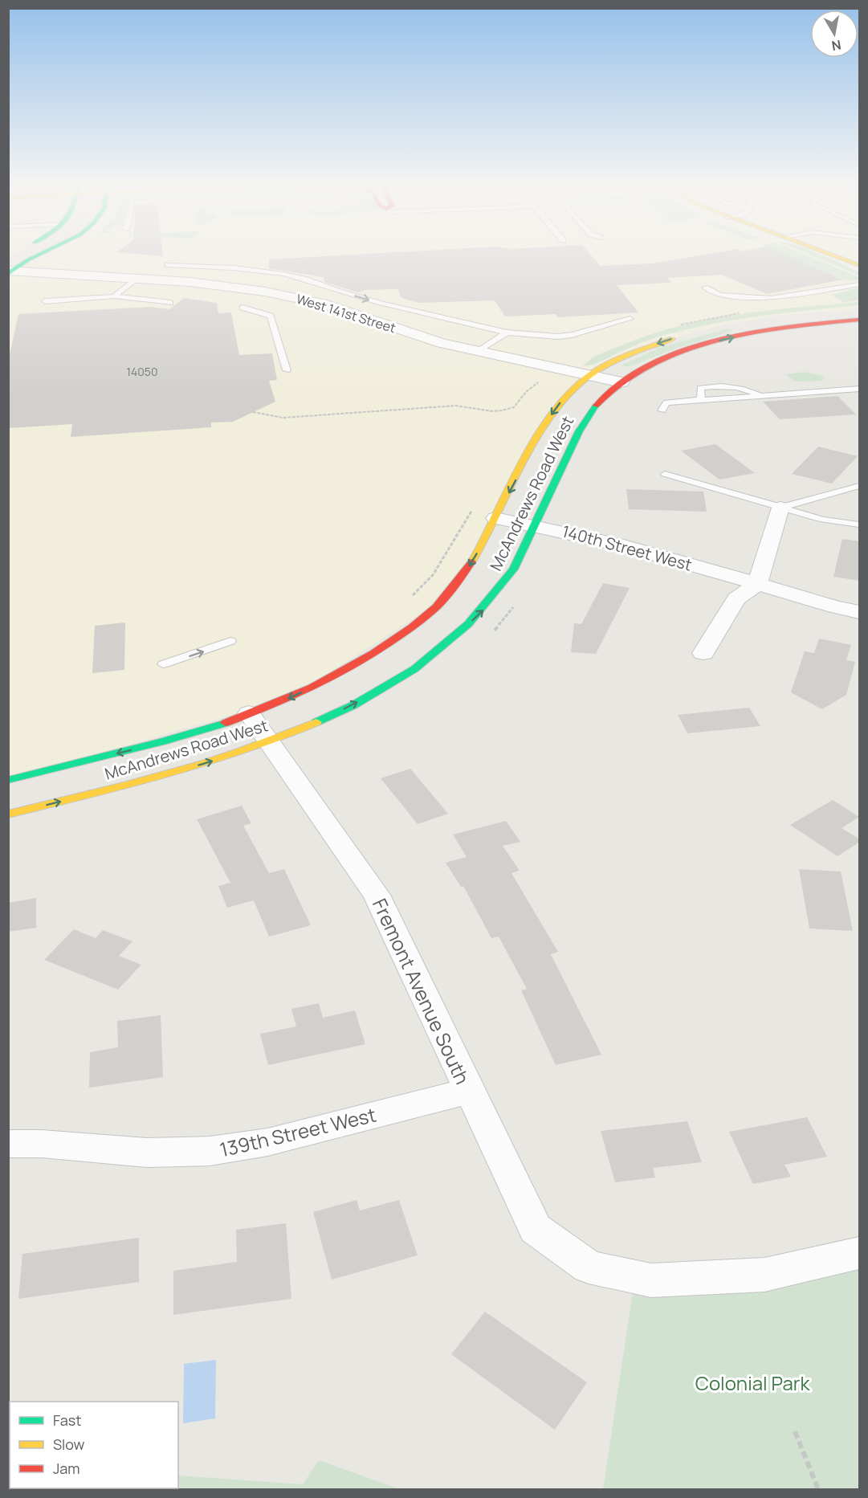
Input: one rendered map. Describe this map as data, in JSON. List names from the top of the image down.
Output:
{
  "streets": {
    "main road": ["McAndrews Road West"],
    "street": [
      "West 141st Street",
      "140th Street West",
      "Fremont Avenue South",
      "139th Street West"
    ]
  },
  "crossings": [
    ["West 141st Street", "McAndrews Road West"],
    ["McAndrews Road West", "140th Street West"],
    ["McAndrews Road West", "Fremont Avenue South"],
    ["Fremont Avenue South", "139th Street West"]
  ],
  "parks": ["Colonial Park"],
  "house_numbers": ["14050"],
  "legend": ["Fast", "Slow", "Jam"],
  "north": "bottom"
}
